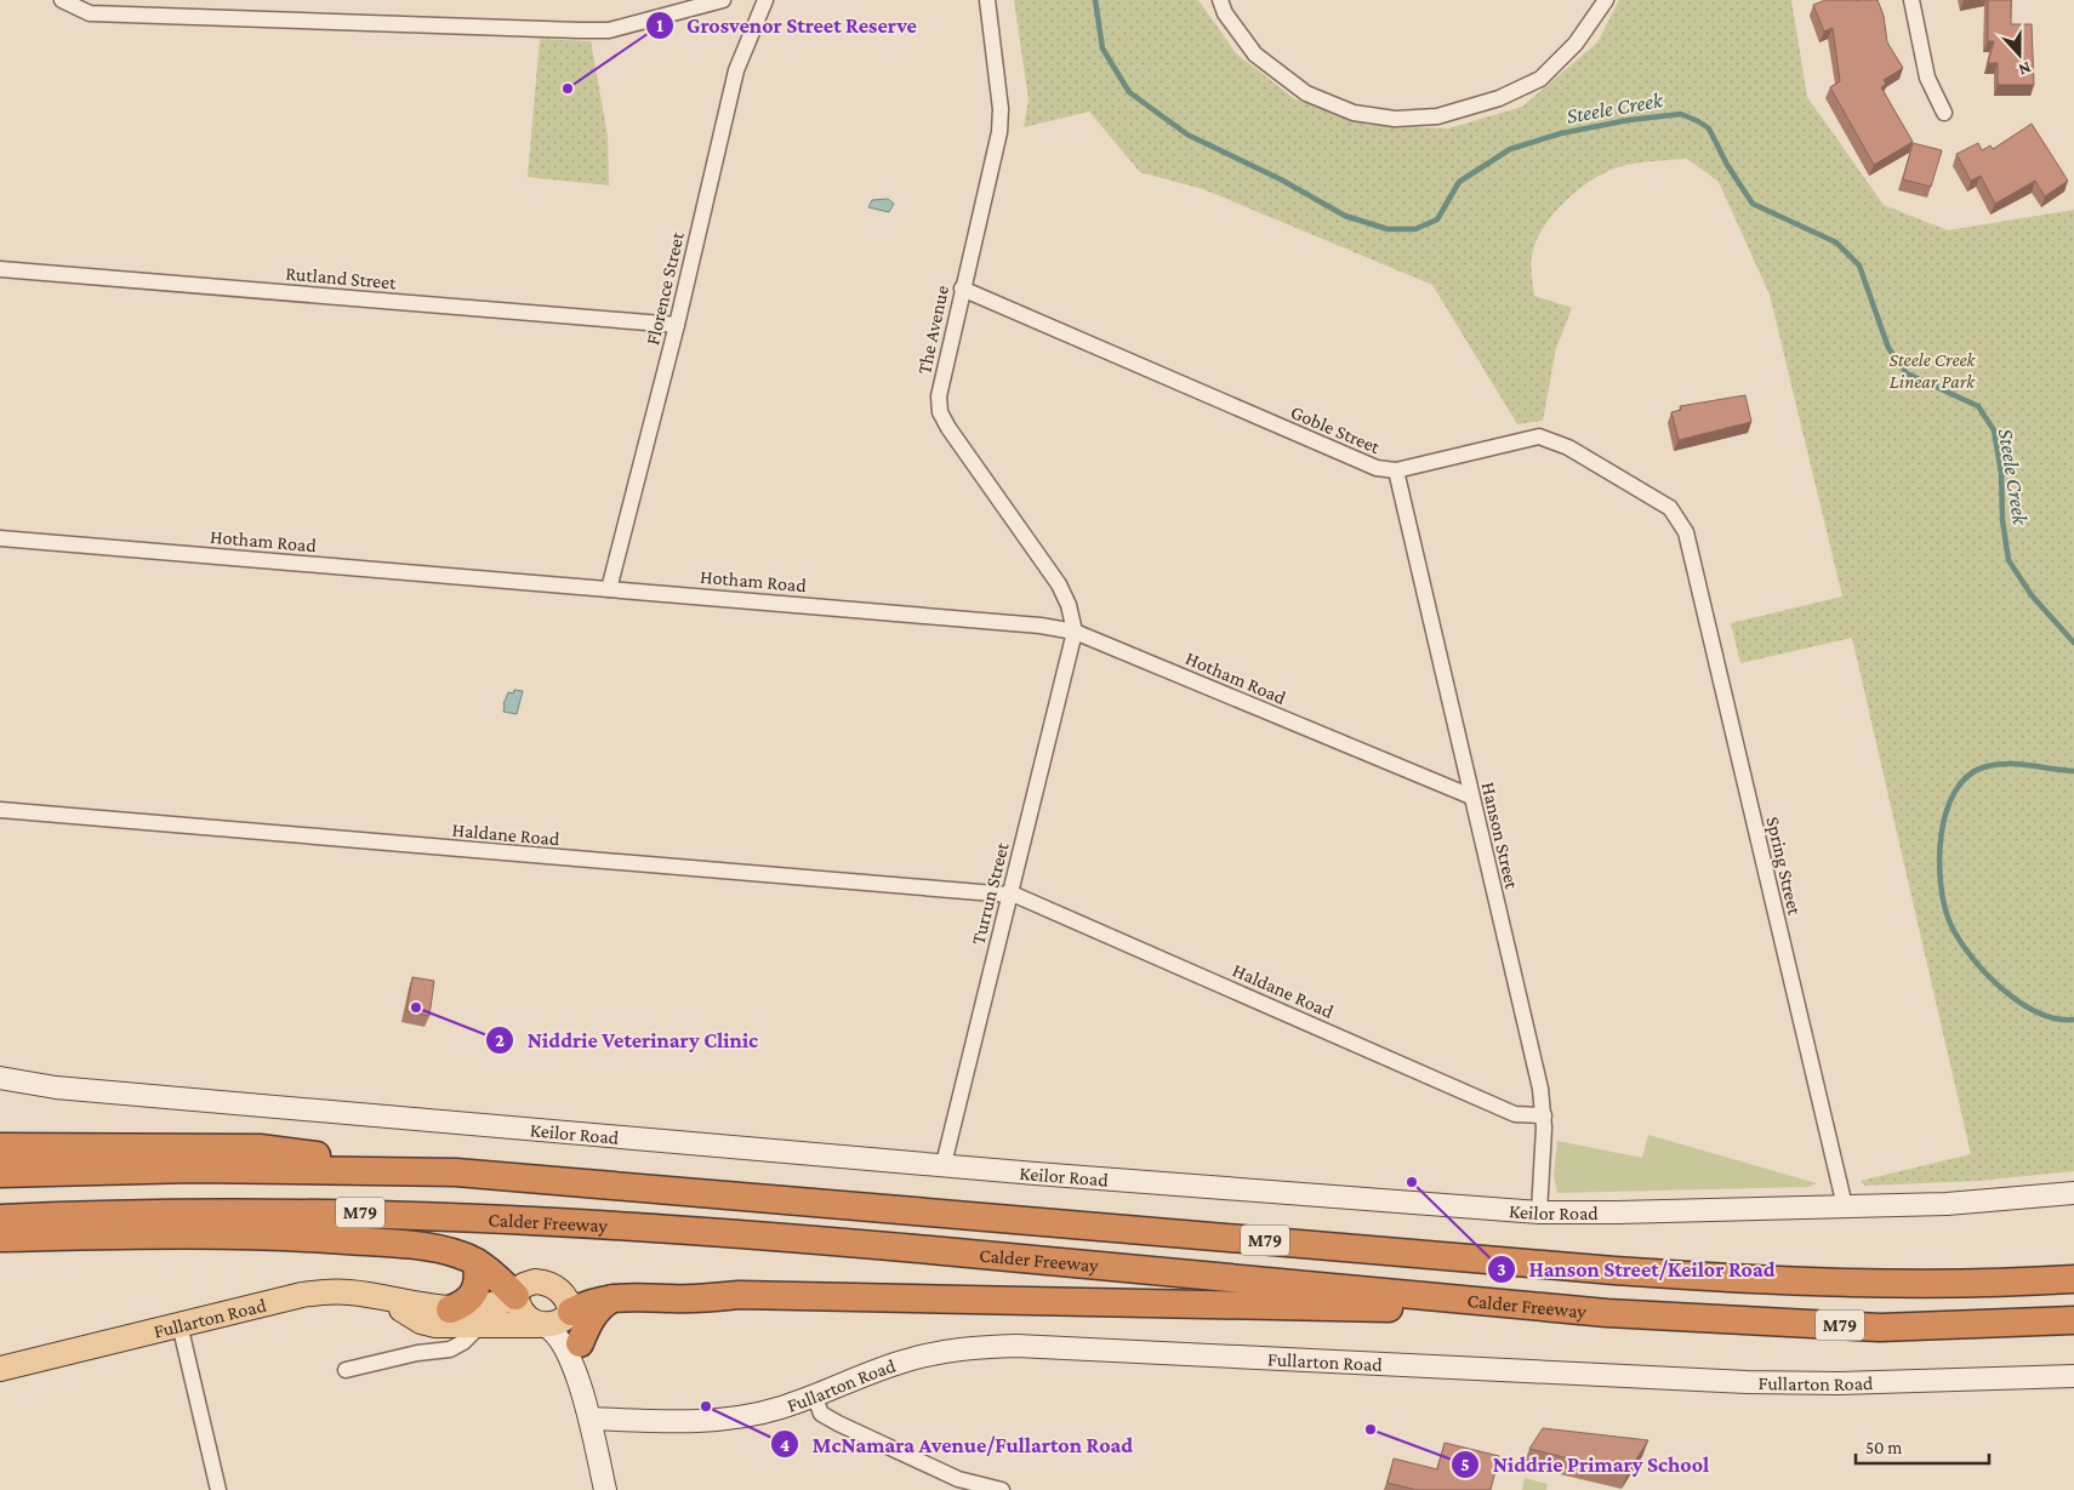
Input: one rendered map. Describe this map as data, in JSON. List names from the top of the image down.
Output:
{
  "streets": {
    "highway": ["M79", "Calder Freeway"],
    "main road": ["Keilor Road", "Fullarton Road"],
    "street": [
      "Rutland Street",
      "Florence Street",
      "The Avenue",
      "Goble Street",
      "Hotham Road",
      "Haldane Road",
      "Hanson Street",
      "Spring Street",
      "Turrun Street"
    ]
  },
  "crossings": [
    ["Rutland Street", "Florence Street"],
    ["Florence Street", "Hotham Road"],
    ["The Avenue", "Goble Street"],
    ["The Avenue", "Hotham Road"],
    ["The Avenue", "Turrun Street"],
    ["Goble Street", "Hanson Street"],
    ["Goble Street", "Spring Street"],
    ["Hotham Road", "Hanson Street"],
    ["Hotham Road", "Turrun Street"],
    ["Haldane Road", "Hanson Street"],
    ["Haldane Road", "Turrun Street"],
    ["Hanson Street", "Keilor Road"],
    ["Spring Street", "Keilor Road"],
    ["Turrun Street", "Keilor Road"]
  ],
  "water": ["Steele Creek"],
  "parks": ["Steele Creek Linear Park"],
  "places": [
    "Grosvenor Street Reserve",
    "Niddrie Veterinary Clinic",
    "Hanson Street/Keilor Road",
    "McNamara Avenue/Fullarton Road",
    "Niddrie Primary School"
  ],
  "scale_bar": "50 m",
  "north": "bottom"
}
